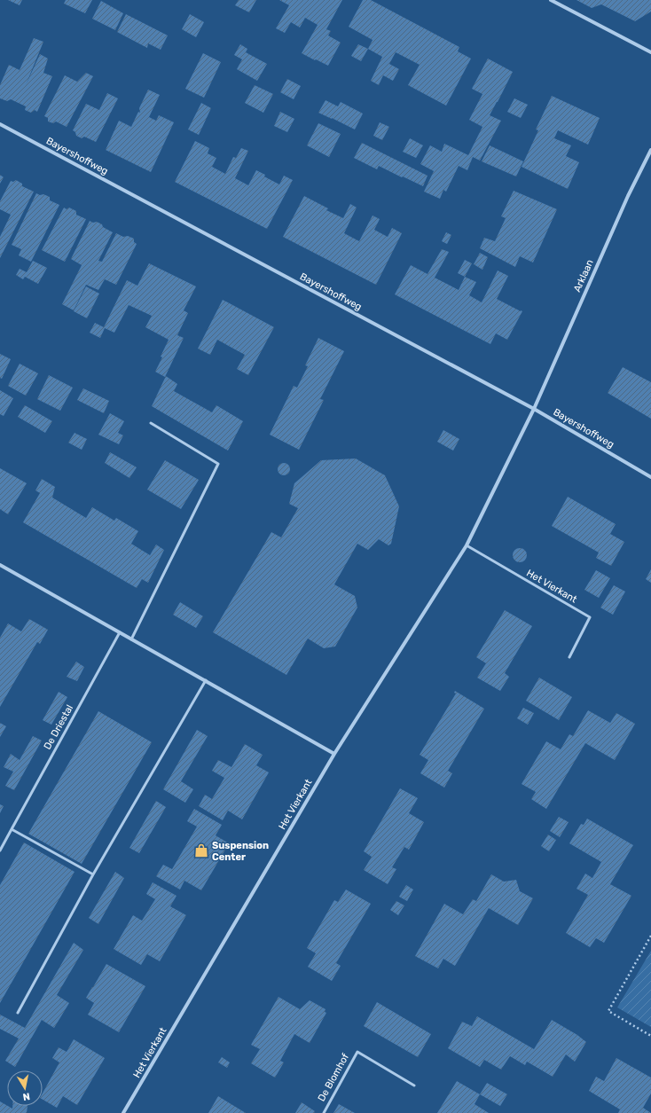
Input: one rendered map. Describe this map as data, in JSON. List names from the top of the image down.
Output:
{
  "streets": {
    "street": ["Bayershoffweg", "Arklaan", "Het Vierkant"],
    "lane": ["De Driestal", "De Blomhof"]
  },
  "crossings": [
    ["Bayershoffweg", "Arklaan"],
    ["Bayershoffweg", "Het Vierkant"],
    ["Arklaan", "Het Vierkant"]
  ],
  "places": {
    "shop": ["Suspension Center"]
  },
  "north": "bottom"
}
